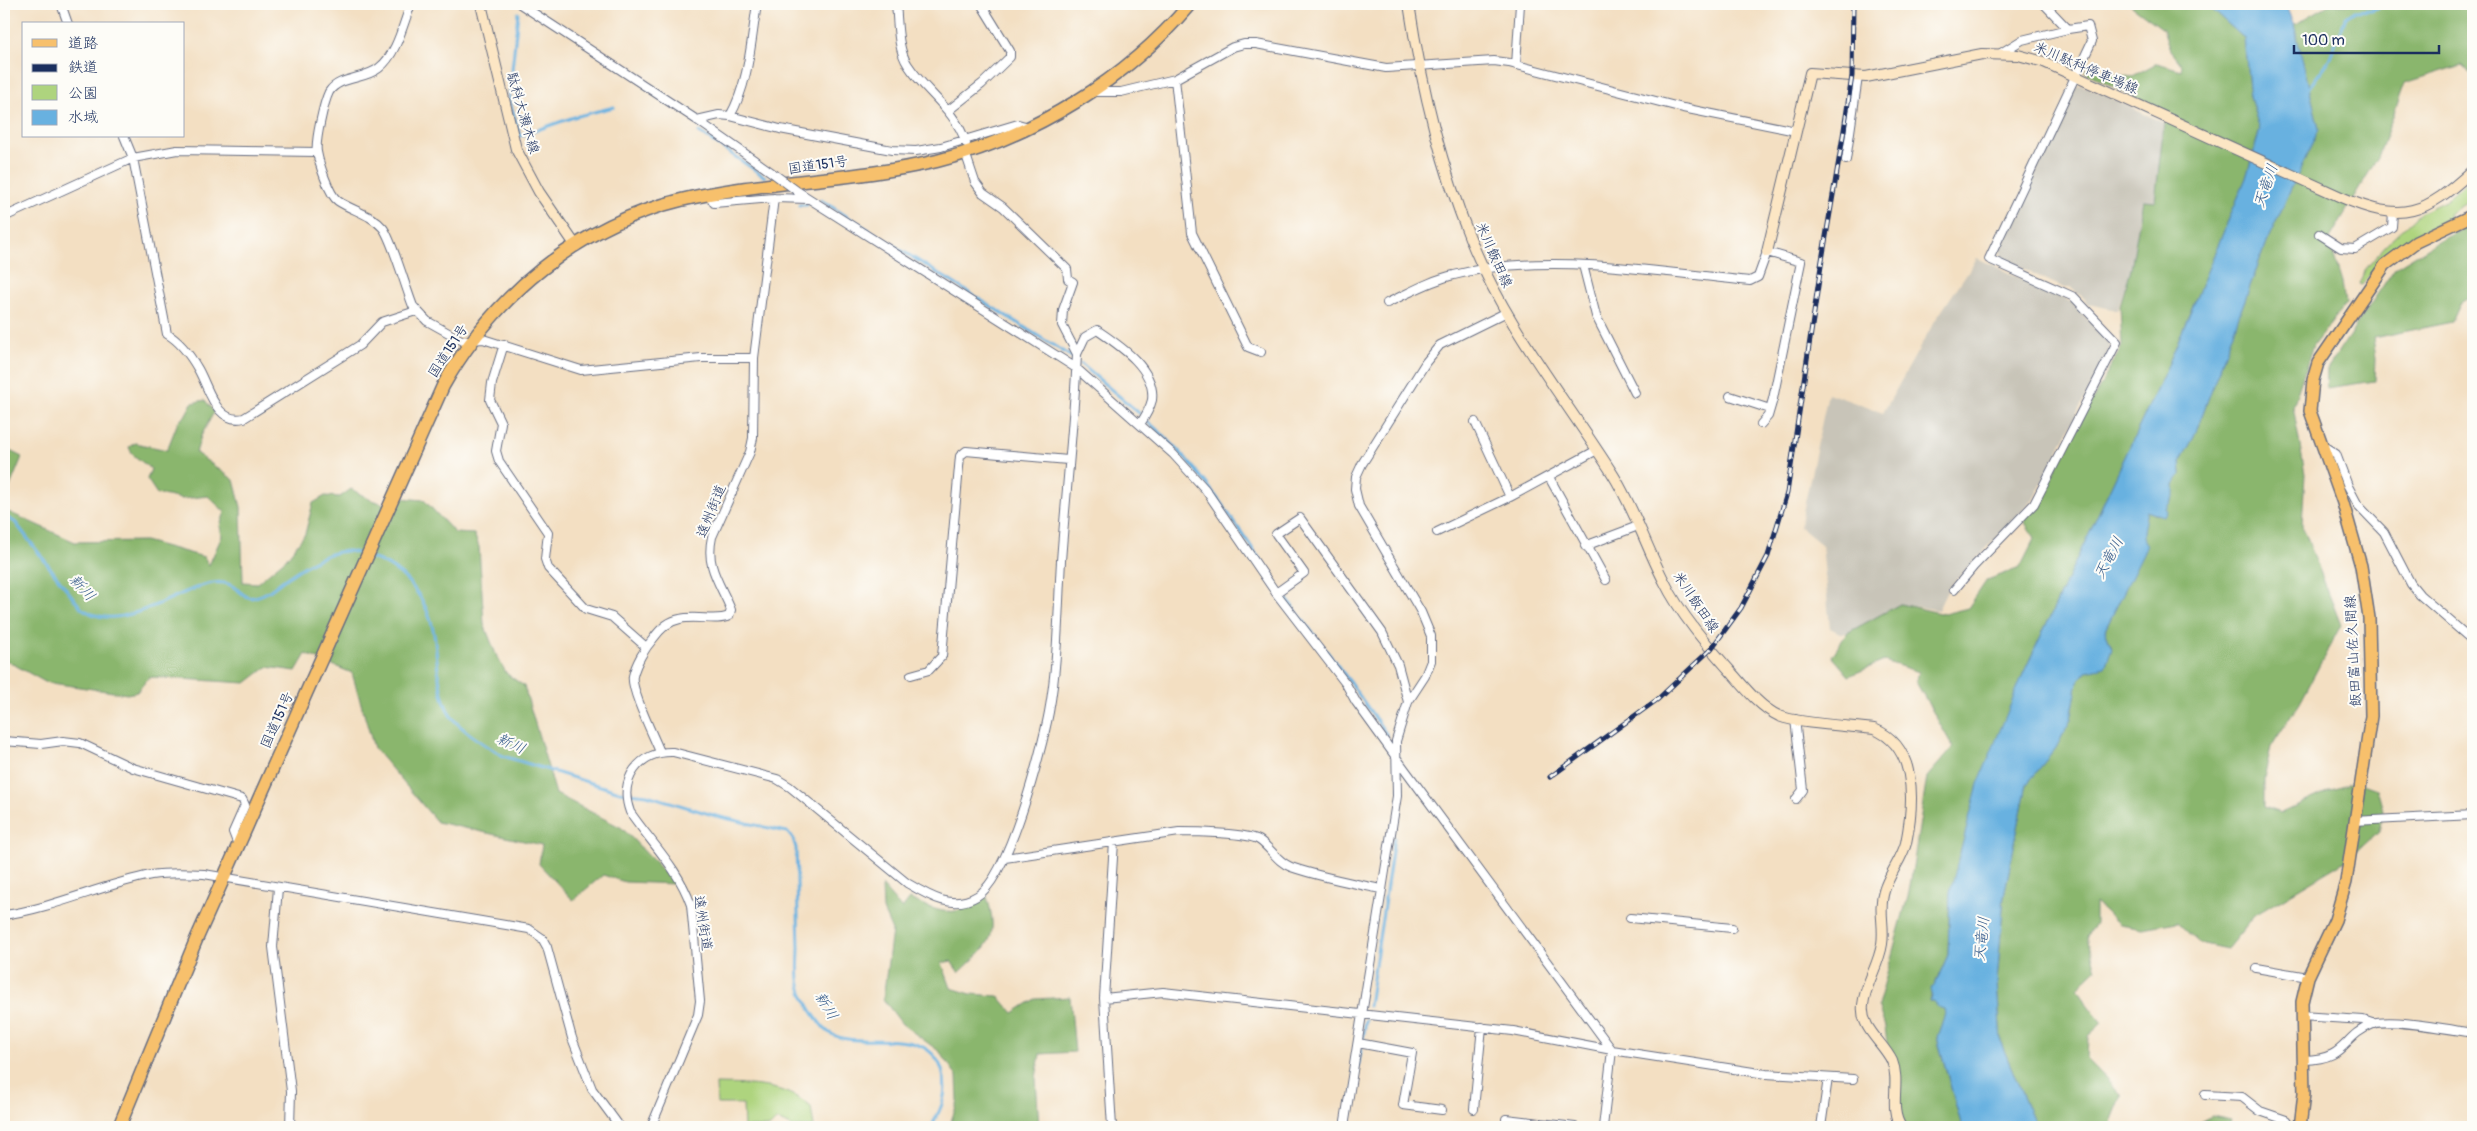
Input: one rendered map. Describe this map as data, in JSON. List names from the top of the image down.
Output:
{
  "streets": {
    "highway": ["国道151号"],
    "main road": [
      "米川駄科停車場線",
      "駄科大瀬木線",
      "米川飯田線",
      "飯田富山佐久間線"
    ],
    "street": ["遠州街道"]
  },
  "crossings": [
    ["駄科大瀬木線", "国道151号"]
  ],
  "water": ["天竜川", "新川"],
  "legend": [
    "道路",
    "鉄道",
    "公園",
    "水域"
  ],
  "scale_bar": "100 m"
}
